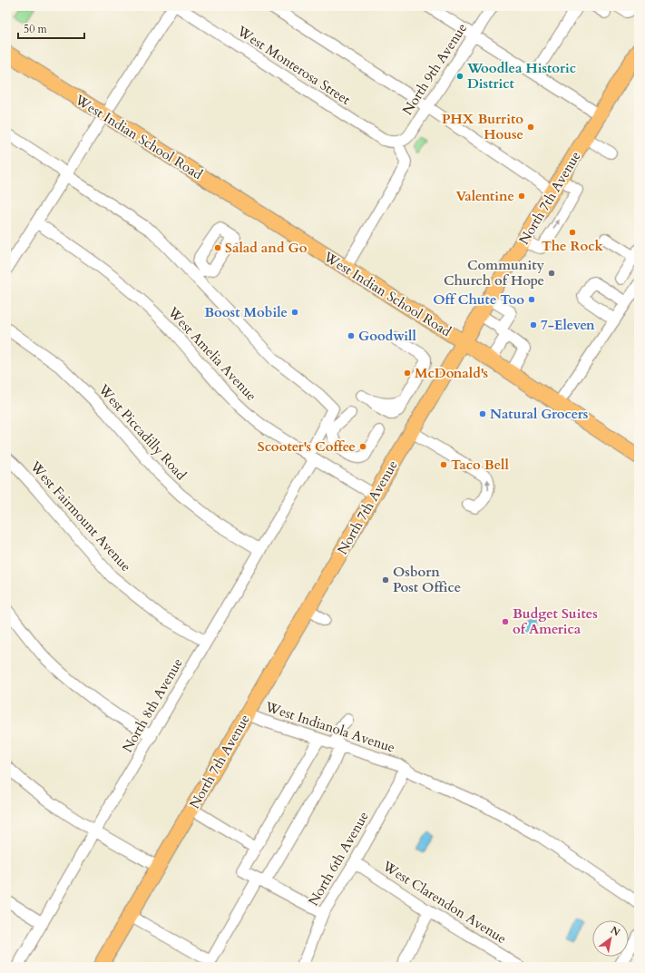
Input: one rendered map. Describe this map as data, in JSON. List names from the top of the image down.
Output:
{
  "streets": {
    "main road": ["West Indian School Road", "North 7th Avenue"],
    "street": [
      "West Monterosa Street",
      "North 9th Avenue",
      "West Amelia Avenue",
      "West Piccadilly Road",
      "West Fairmount Avenue",
      "North 8th Avenue",
      "West Indianola Avenue",
      "North 6th Avenue",
      "West Clarendon Avenue"
    ]
  },
  "crossings": [
    ["West Monterosa Street", "North 9th Avenue"],
    ["West Indian School Road", "North 7th Avenue"],
    ["North 7th Avenue", "West Amelia Avenue"],
    ["North 7th Avenue", "West Indianola Avenue"],
    ["West Amelia Avenue", "North 8th Avenue"],
    ["West Piccadilly Road", "North 8th Avenue"],
    ["West Fairmount Avenue", "North 8th Avenue"],
    ["West Indianola Avenue", "North 6th Avenue"],
    ["North 6th Avenue", "West Clarendon Avenue"]
  ],
  "places": [
    "Woodlea Historic District",
    "PHX Burrito House",
    "Valentine",
    "The Rock",
    "Salad and Go",
    "Community Church of Hope",
    "Off Chute Too",
    "Boost Mobile",
    "7-Eleven",
    "Goodwill",
    "McDonald's",
    "Natural Grocers",
    "Scooter's Coffee",
    "Taco Bell",
    "Osborn Post Office",
    "Budget Suites of America"
  ],
  "scale_bar": "50 m",
  "north": "top right"
}
